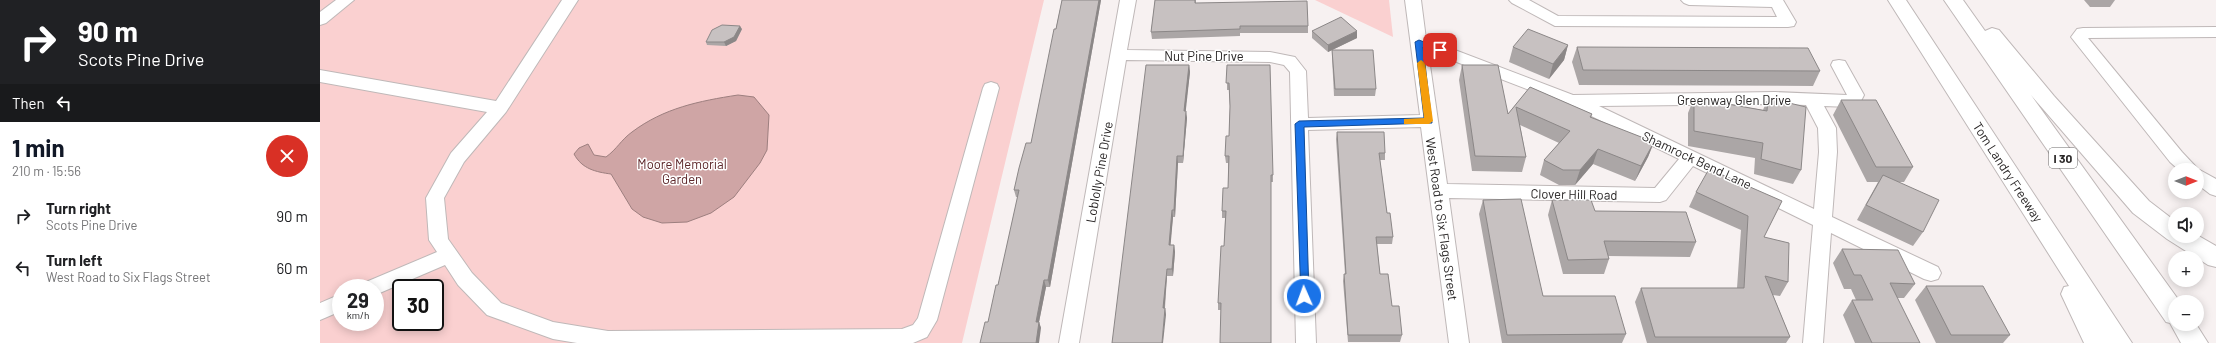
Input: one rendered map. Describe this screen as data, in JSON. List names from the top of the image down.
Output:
{
  "streets": {
    "highway": ["I 30", "Tom Landry Freeway"],
    "street": [
      "Nut Pine Drive",
      "Greenway Glen Drive",
      "Shamrock Bend Lane",
      "Loblolly Pine Drive",
      "Clover Hill Road",
      "West Road to Six Flags Street"
    ]
  },
  "crossings": [
    ["Nut Pine Drive", "Loblolly Pine Drive"],
    ["Greenway Glen Drive", "Shamrock Bend Lane"],
    ["Greenway Glen Drive", "West Road to Six Flags Street"],
    ["Shamrock Bend Lane", "Clover Hill Road"],
    ["Clover Hill Road", "West Road to Six Flags Street"]
  ],
  "parks": ["Moore Memorial Garden"],
  "north": "right",
  "page": {
    "turn": ["90 m", "Scots Pine Drive"],
    "then": "Then",
    "heading": ["1 min", "210 m · 15:56"],
    "map_buttons": ["+", "−"],
    "list": [
      {
        "name": "Turn right",
        "note": "Scots Pine Drive",
        "value": "90 m"
      },
      {
        "name": "Turn left",
        "note": "West Road to Six Flags Street",
        "value": "60 m"
      }
    ],
    "speed": "29 km/h",
    "limit": "30"
  }
}
